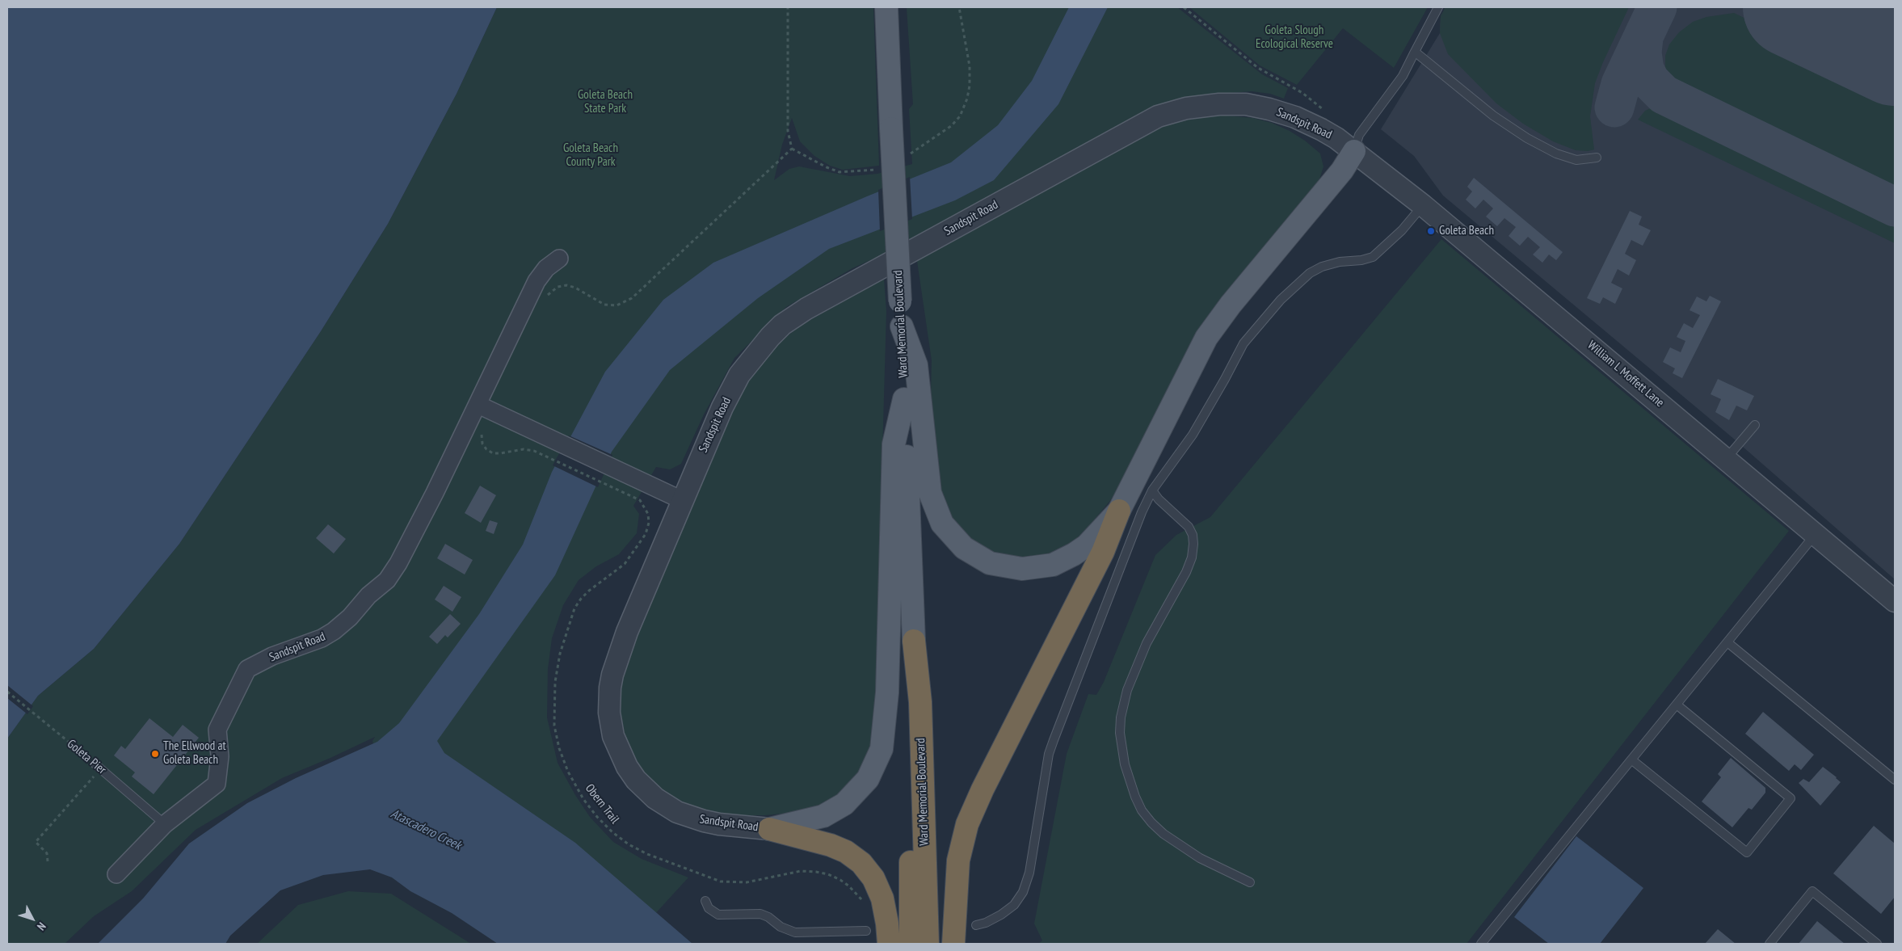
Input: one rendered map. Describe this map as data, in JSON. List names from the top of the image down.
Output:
{
  "streets": {
    "highway": ["Ward Memorial Boulevard"],
    "street": ["Sandspit Road", "William L Moffett Lane"],
    "lane": ["Goleta Pier"],
    "path": ["Obern Trail"]
  },
  "crossings": [
    ["Sandspit Road", "William L Moffett Lane"],
    ["Sandspit Road", "Goleta Pier"]
  ],
  "water": ["Atascadero Creek"],
  "parks": ["Goleta Slough Ecological Reserve", "Goleta Beach State Park", "Goleta Beach County Park"],
  "places": ["Goleta Beach", "The Ellwood at Goleta Beach"],
  "north": "bottom right"
}
